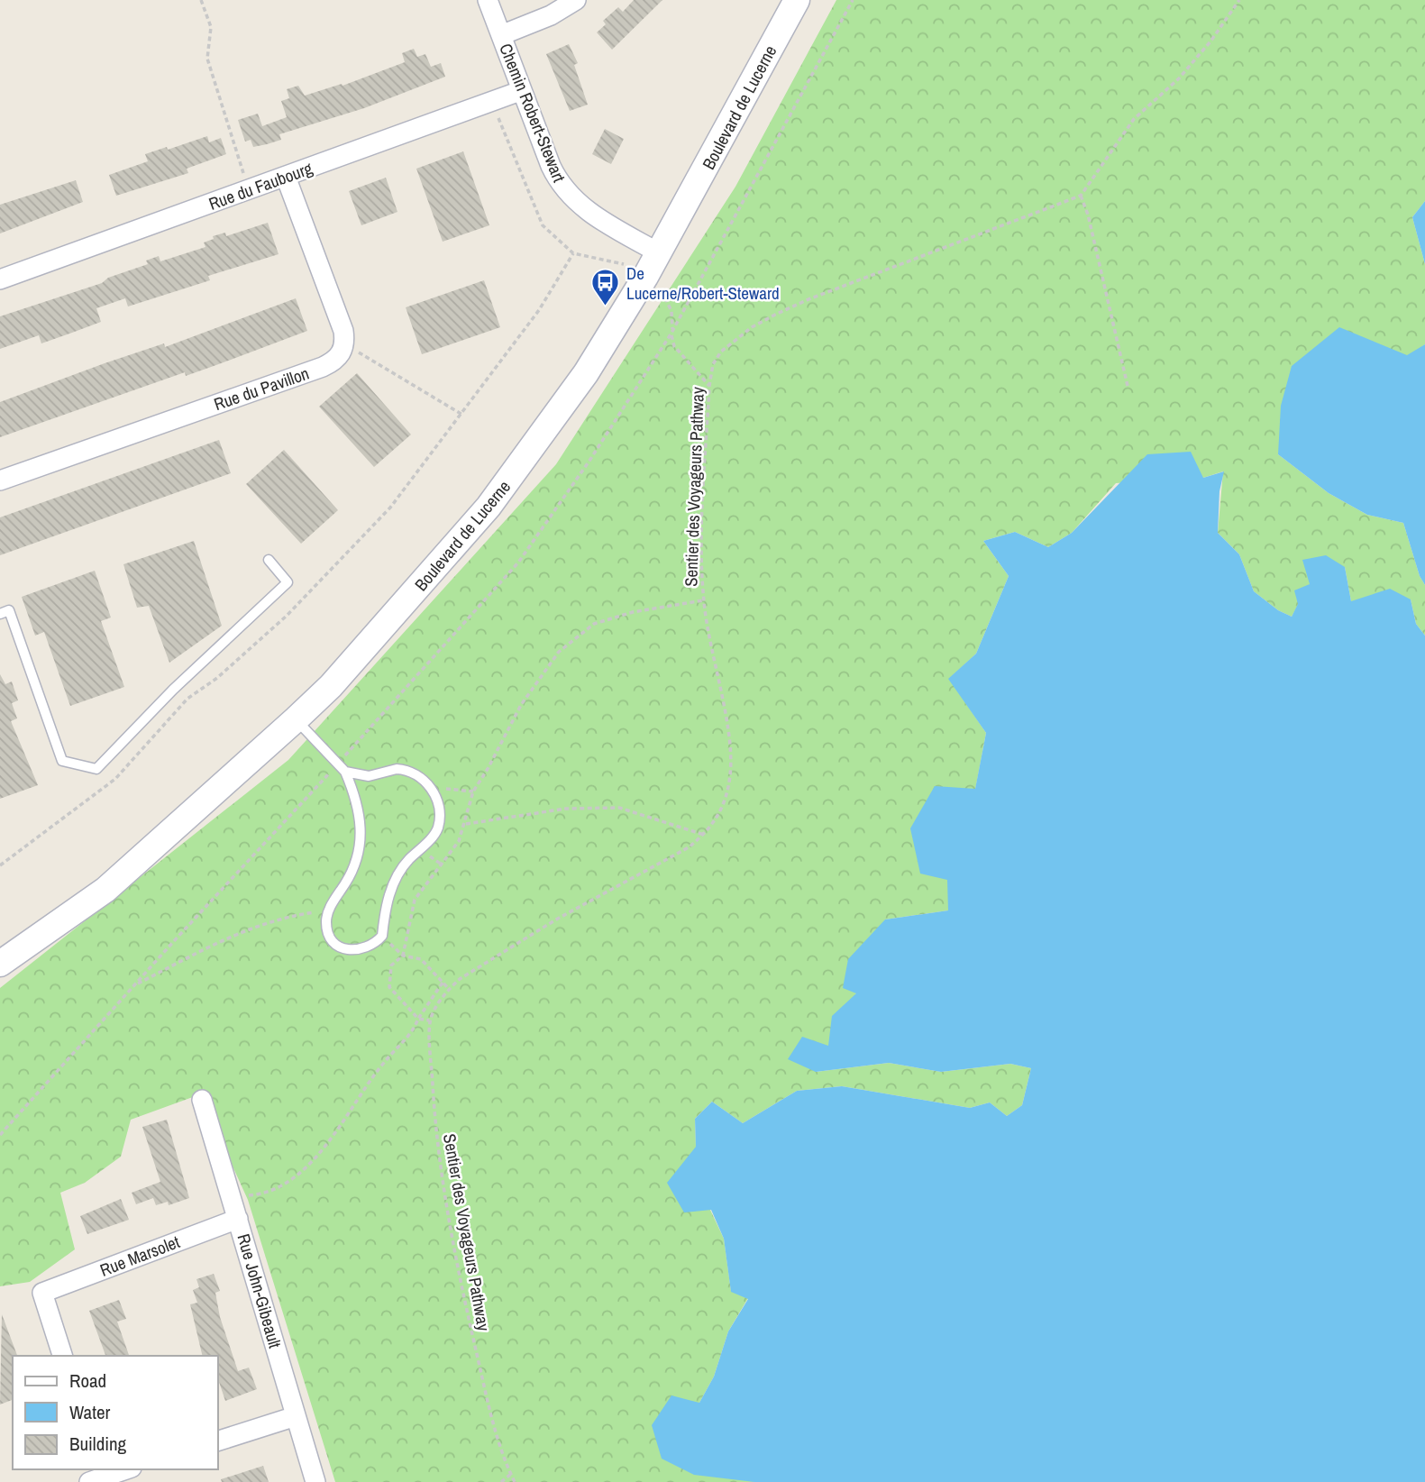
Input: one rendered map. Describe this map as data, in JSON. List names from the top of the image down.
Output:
{
  "streets": {
    "main road": ["Boulevard de Lucerne"],
    "street": [
      "Chemin Robert-Stewart",
      "Rue du Faubourg",
      "Rue du Pavillon",
      "Rue Marsolet",
      "Rue John-Gibeault"
    ],
    "path": ["Sentier des Voyageurs Pathway"]
  },
  "crossings": [
    ["Boulevard de Lucerne", "Chemin Robert-Stewart"],
    ["Chemin Robert-Stewart", "Rue du Faubourg"],
    ["Rue Marsolet", "Rue John-Gibeault"]
  ],
  "places": {
    "bus stop": ["De Lucerne/Robert-Steward"]
  },
  "legend": ["Road", "Water", "Building"]
}
